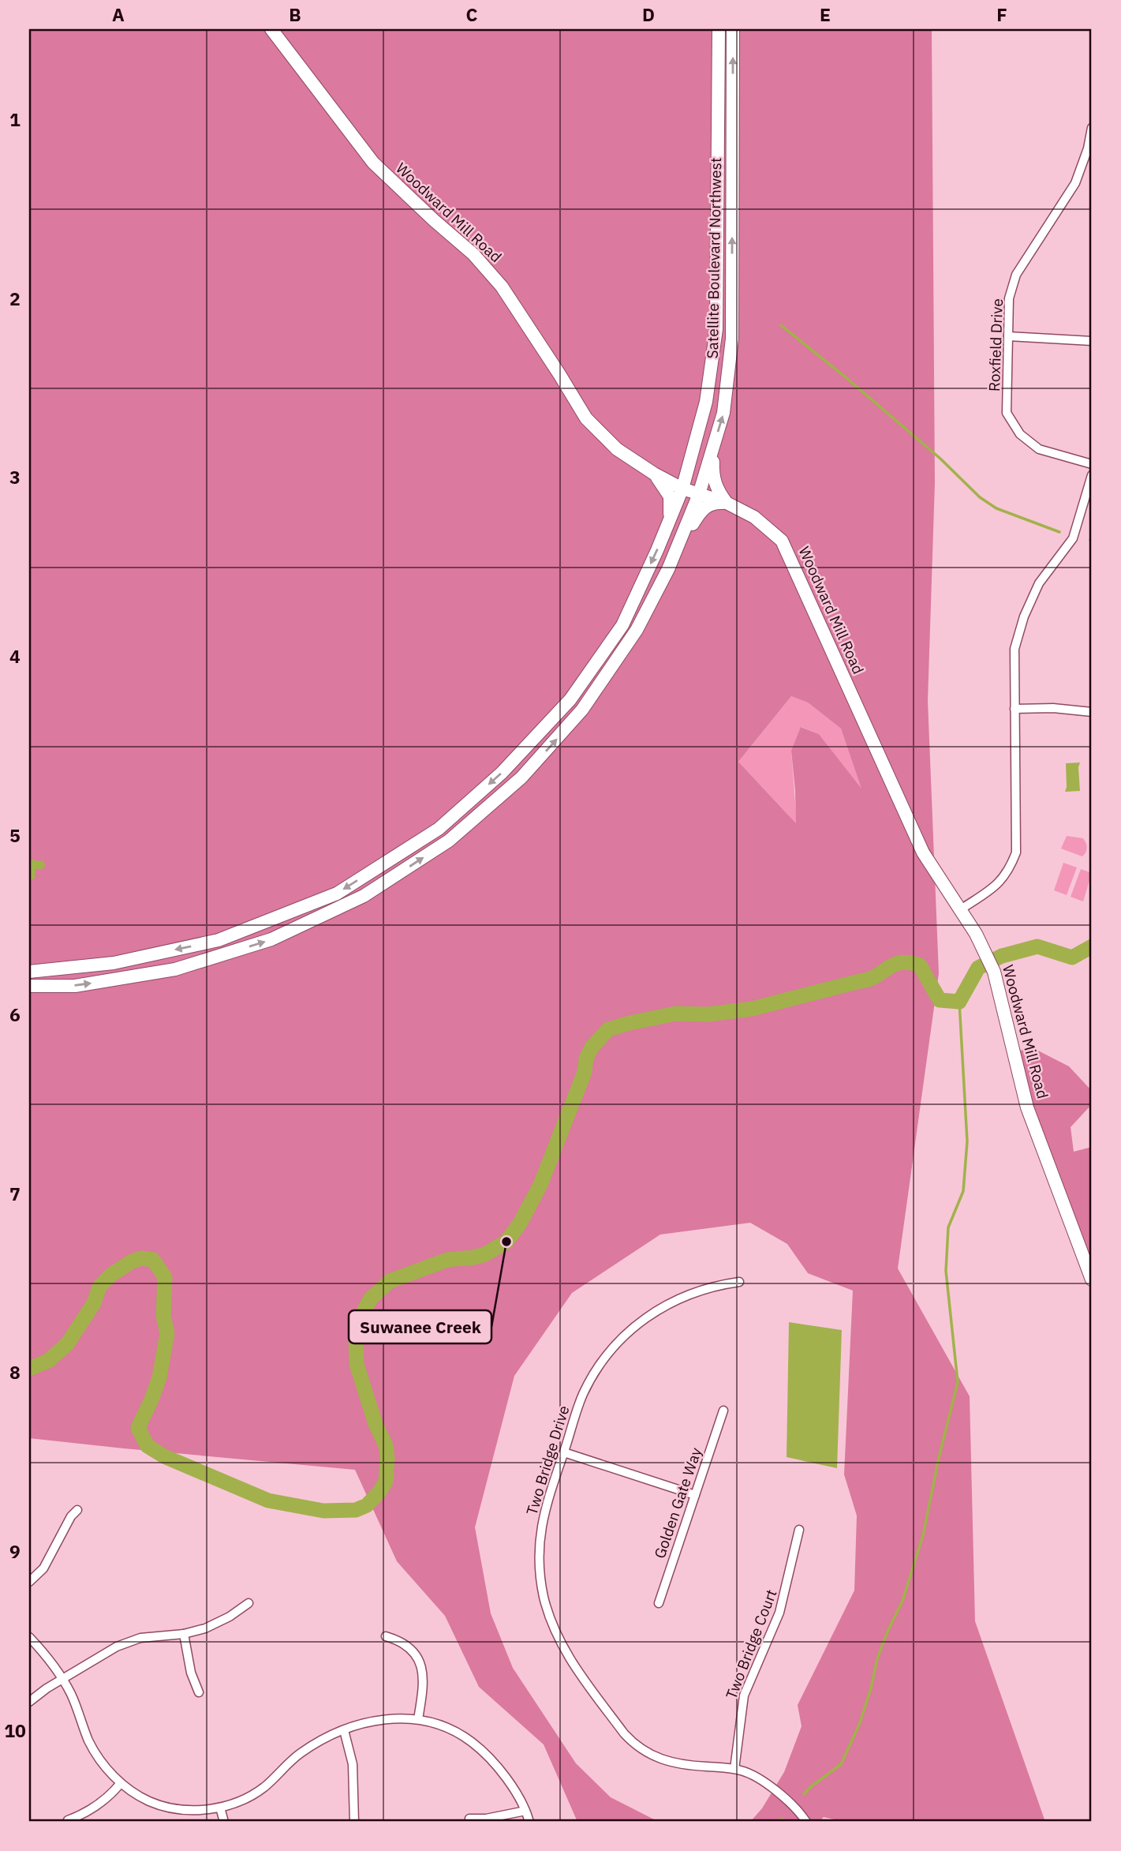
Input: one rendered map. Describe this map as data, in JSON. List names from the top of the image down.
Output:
{
  "streets": {
    "main road": ["Woodward Mill Road", "Satellite Boulevard Northwest"],
    "street": [
      "Roxfield Drive",
      "Two Bridge Drive",
      "Golden Gate Way",
      "Two Bridge Court"
    ]
  },
  "crossings": [
    ["Woodward Mill Road", "Satellite Boulevard Northwest"],
    ["Two Bridge Drive", "Two Bridge Court"]
  ],
  "places": ["Suwanee Creek"],
  "grid": {
    "columns": [
      "A",
      "B",
      "C",
      "D",
      "E",
      "F"
    ],
    "rows": [
      "1",
      "2",
      "3",
      "4",
      "5",
      "6",
      "7",
      "8",
      "9",
      "10"
    ]
  }
}
